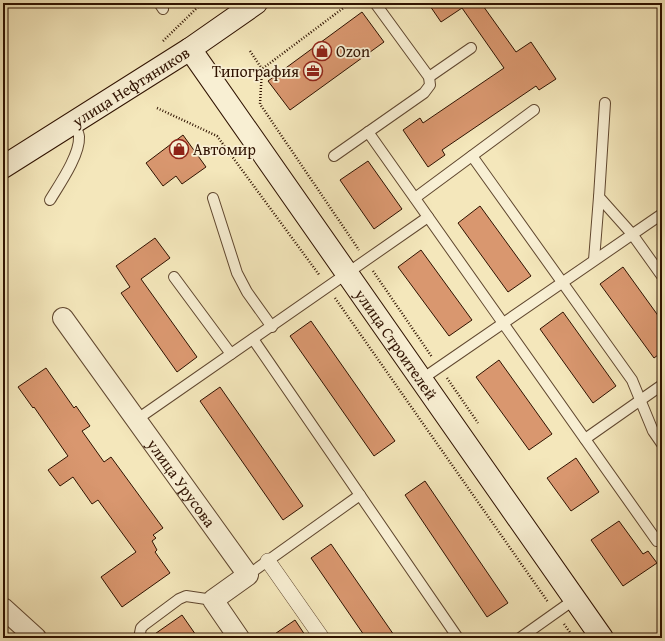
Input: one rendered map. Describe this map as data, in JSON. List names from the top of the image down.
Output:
{
  "streets": {
    "main road": ["улица Нефтяников", "улица Строителей"],
    "street": ["улица Урусова"]
  },
  "crossings": [
    ["улица Нефтяников", "улица Строителей"]
  ],
  "places": {
    "shop": ["Ozon", "Автомир"],
    "office": ["Типография"]
  }
}
